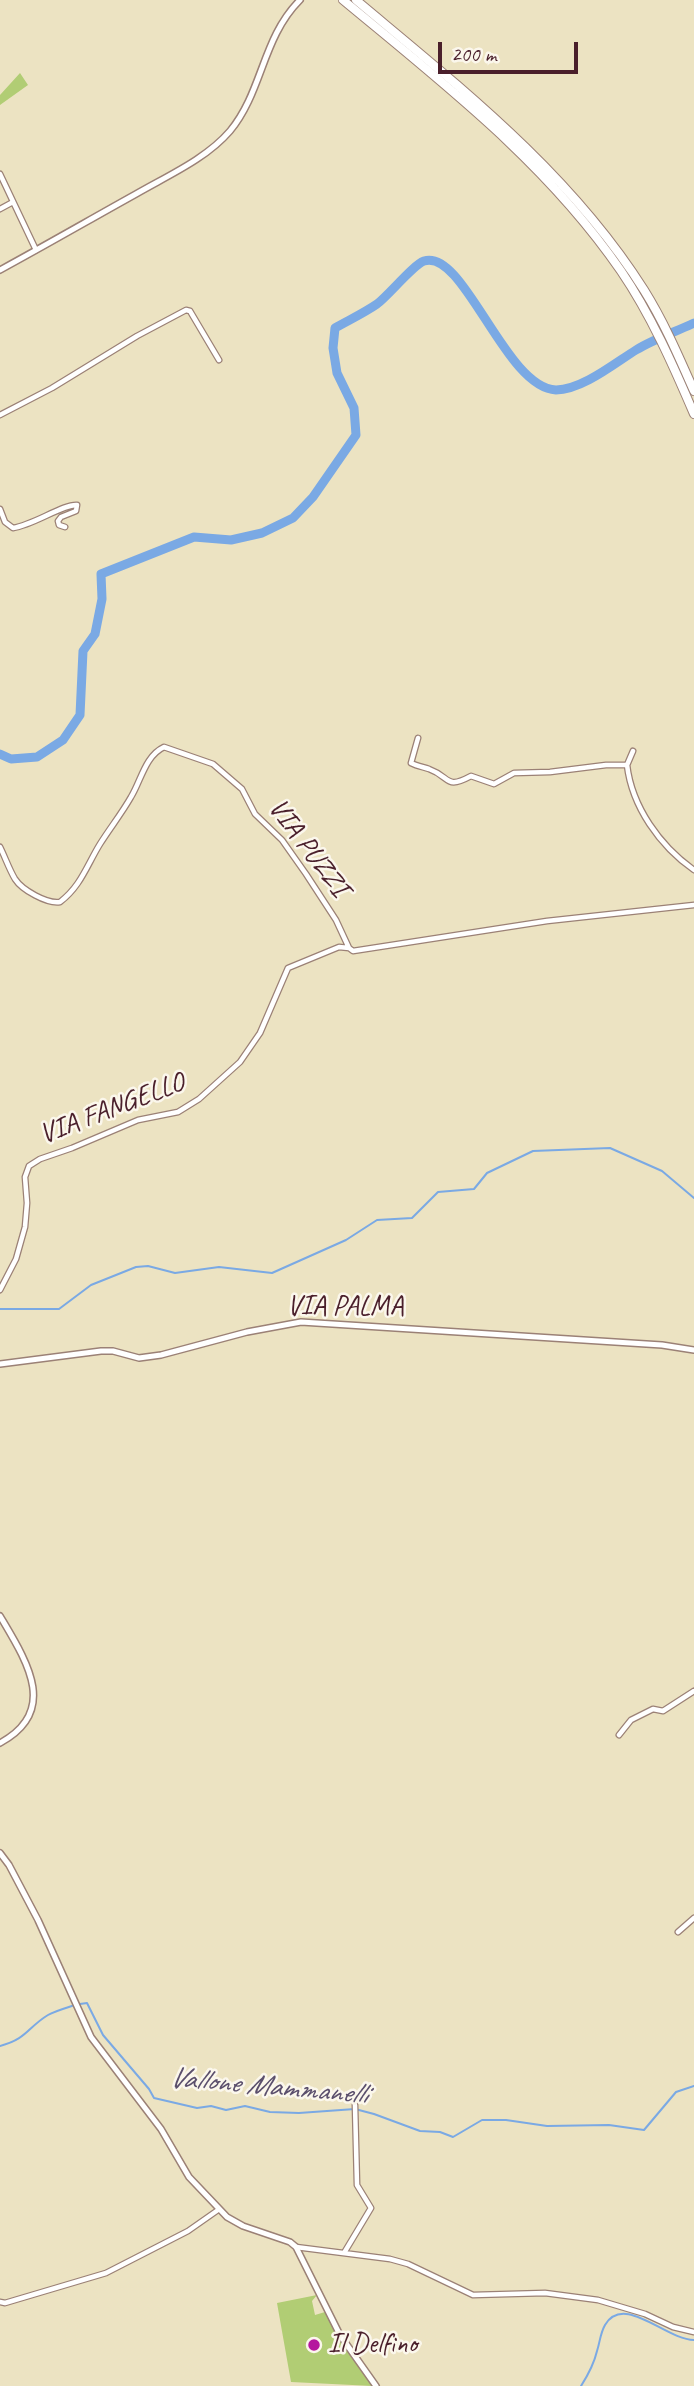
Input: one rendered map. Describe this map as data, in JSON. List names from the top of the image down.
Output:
{
  "streets": {
    "street": ["VIA PUZZI", "VIA FANGELLO", "VIA PALMA"]
  },
  "crossings": [
    ["VIA PUZZI", "VIA FANGELLO"]
  ],
  "water": ["Vallone Mammanelli"],
  "places": ["Il Delfino"],
  "scale_bar": "200 m"
}
